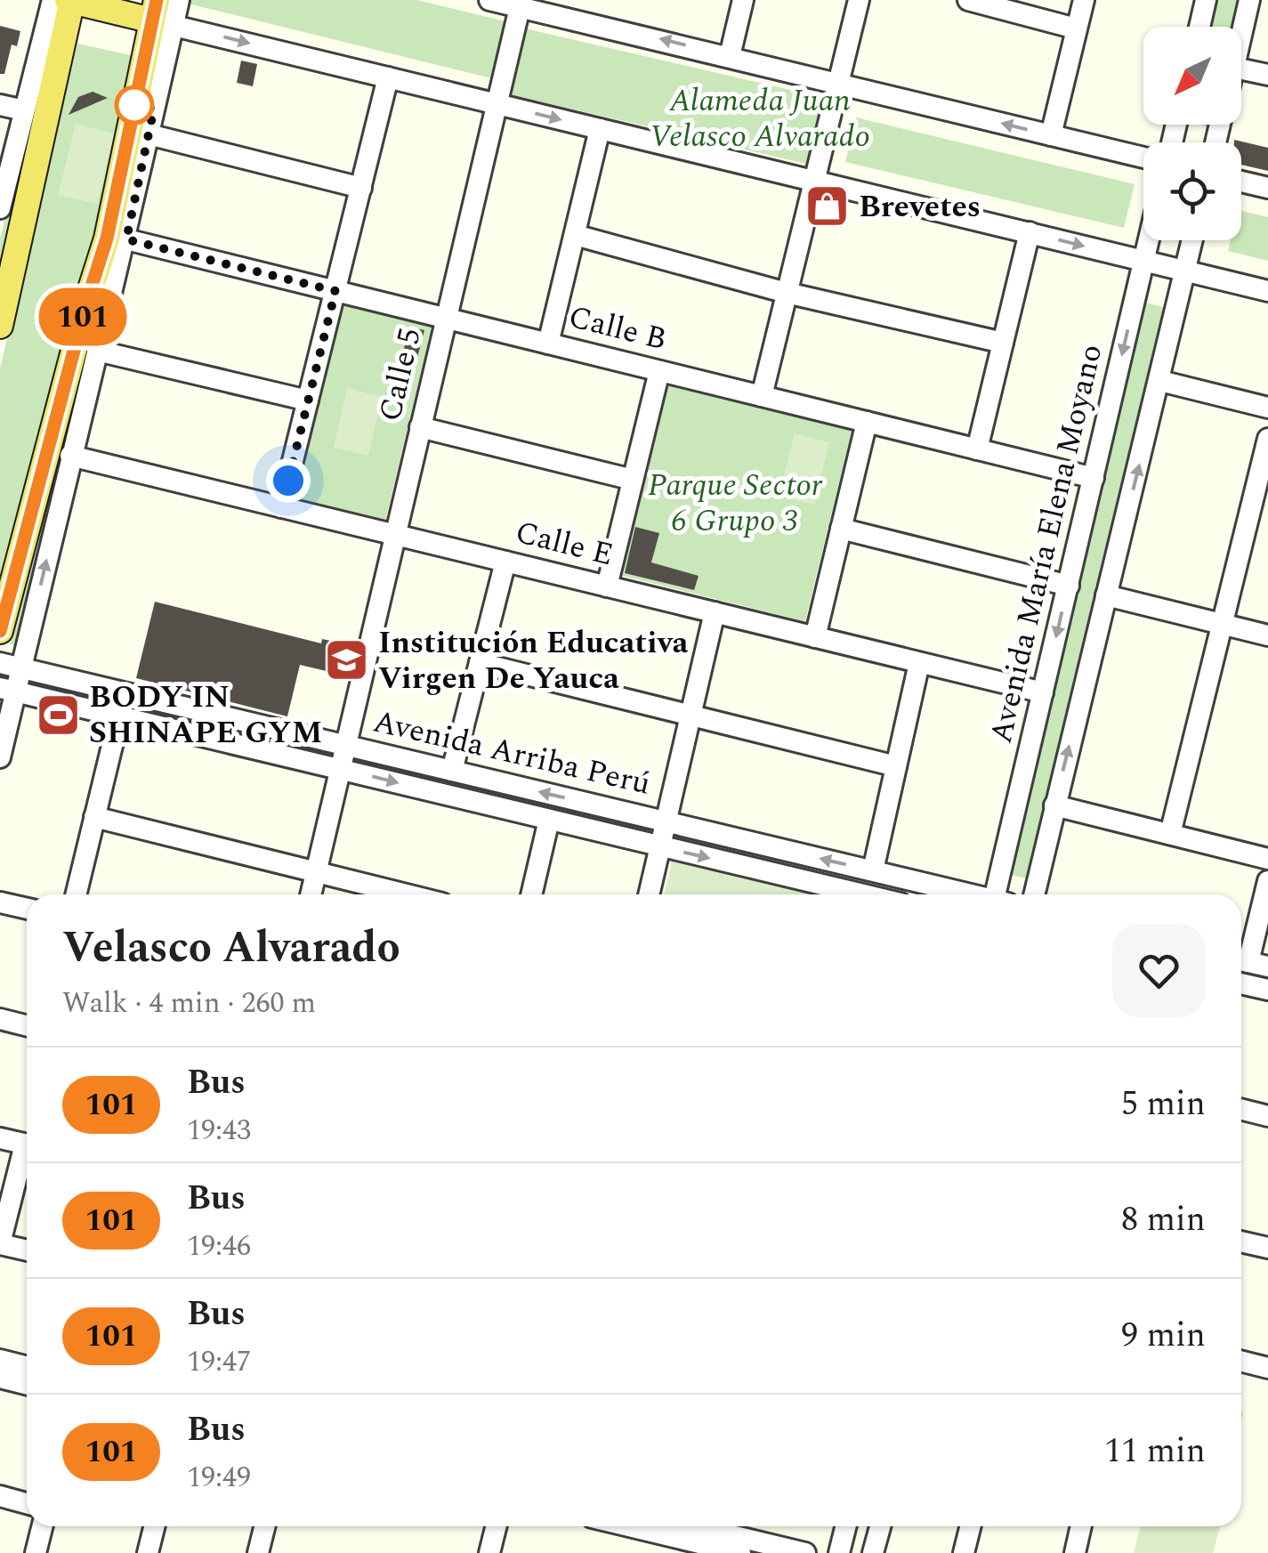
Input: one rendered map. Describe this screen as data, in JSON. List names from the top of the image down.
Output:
{
  "streets": {
    "street": [
      "Calle B",
      "Calle 5",
      "Calle E",
      "Avenida María Elena Moyano",
      "Avenida Arriba Perú"
    ]
  },
  "crossings": [
    ["Calle B", "Calle 5"],
    ["Calle B", "Avenida María Elena Moyano"],
    ["Calle 5", "Calle E"],
    ["Calle 5", "Avenida Arriba Perú"],
    ["Calle E", "Avenida María Elena Moyano"]
  ],
  "parks": ["Alameda Juan Velasco Alvarado", "Parque Sector 6 Grupo 3"],
  "places": {
    "shop": ["Brevetes"],
    "school or university": ["Institución Educativa Virgen De Yauca"],
    "sports": ["BODY IN SHINAPE GYM"]
  },
  "lines": ["bus line 101"],
  "north": "bottom left",
  "page": {
    "on_map": "101",
    "heading": ["Velasco Alvarado", "Walk · 4 min · 260 m"],
    "list": [
      {
        "mark": "101",
        "name": "Bus",
        "note": "19:43",
        "value": "5 min"
      },
      {
        "mark": "101",
        "name": "Bus",
        "note": "19:46",
        "value": "8 min"
      },
      {
        "mark": "101",
        "name": "Bus",
        "note": "19:47",
        "value": "9 min"
      },
      {
        "mark": "101",
        "name": "Bus",
        "note": "19:49",
        "value": "11 min"
      }
    ]
  }
}
